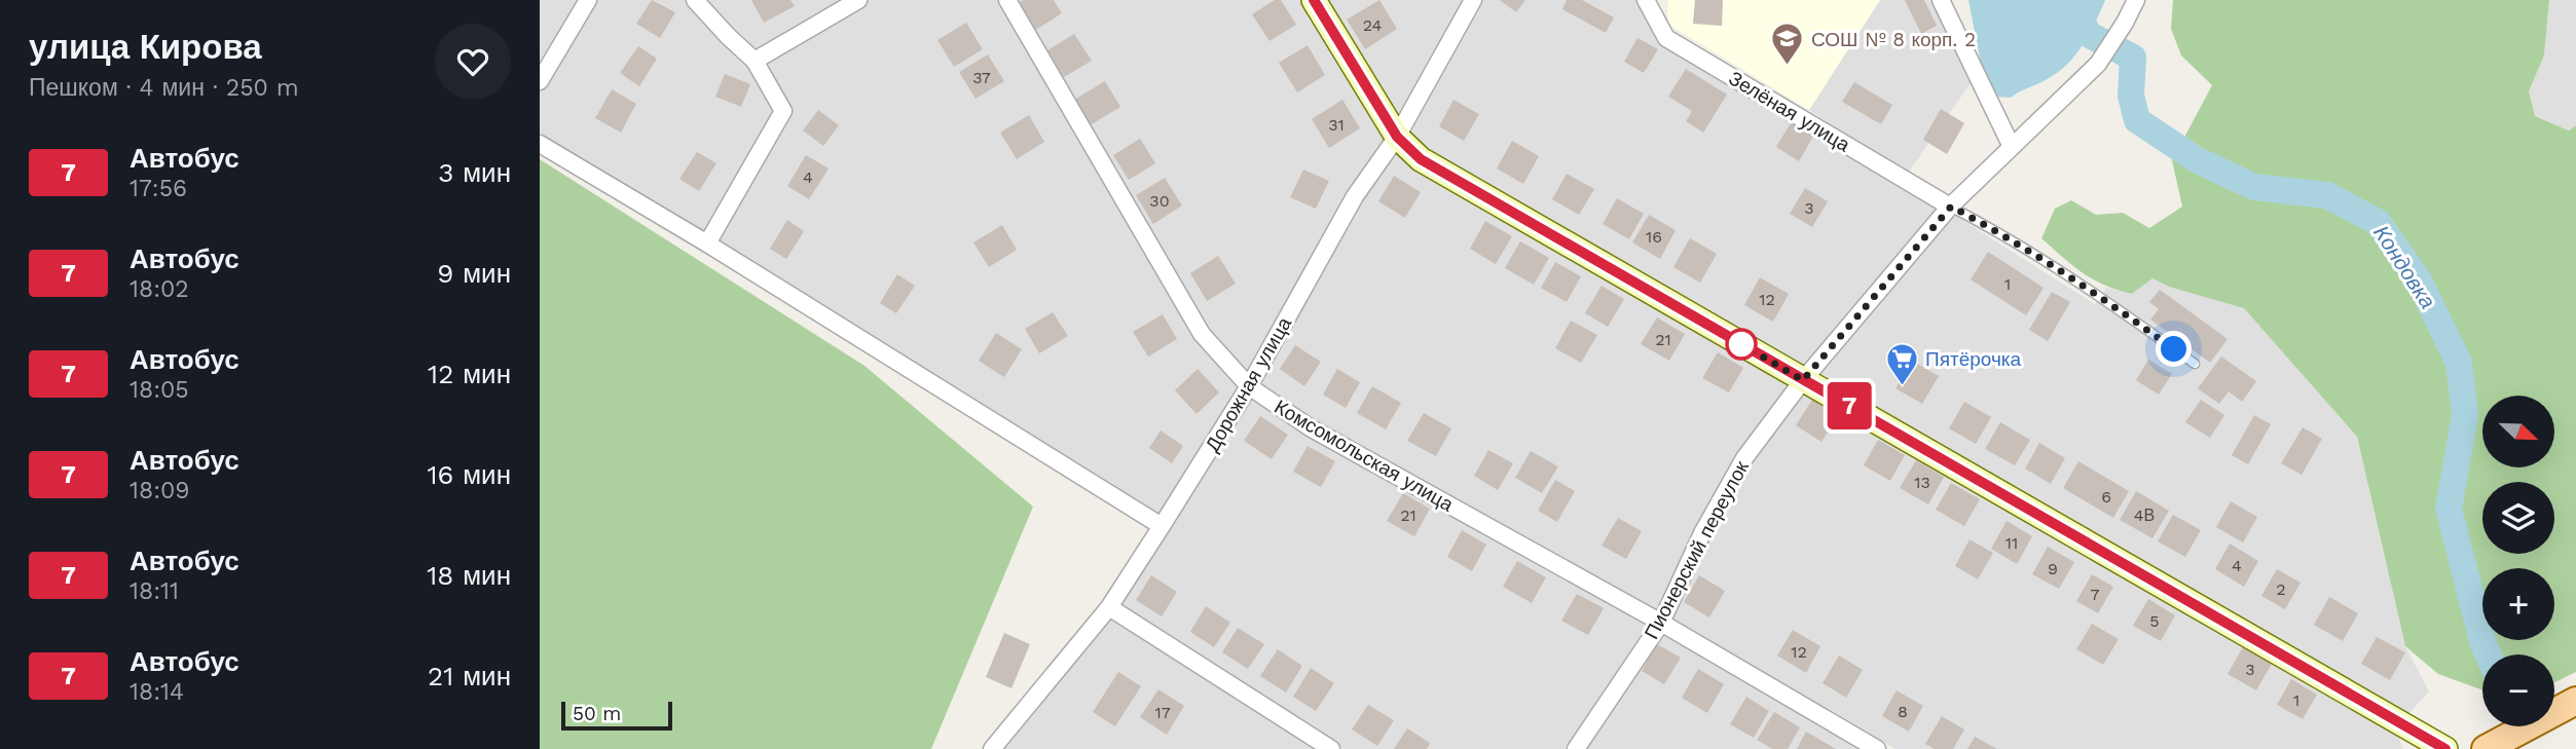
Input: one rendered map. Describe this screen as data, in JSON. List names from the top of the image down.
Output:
{
  "streets": {
    "street": [
      "Зелёная улица",
      "Дорожная улица",
      "Комсомольская улица",
      "Пионерский переулок"
    ]
  },
  "crossings": [
    ["Зелёная улица", "Пионерский переулок"],
    ["Дорожная улица", "Комсомольская улица"],
    ["Комсомольская улица", "Пионерский переулок"]
  ],
  "water": ["Кондовка"],
  "places": {
    "school or university": ["СОШ № 8 корп. 2"],
    "supermarket": ["Пятёрочка"]
  },
  "lines": ["bus line 7"],
  "house_numbers": [
    "24",
    "37",
    "31",
    "4",
    "30",
    "3",
    "16",
    "1",
    "12",
    "21",
    "13",
    "6",
    "21",
    "4В",
    "11",
    "4",
    "9",
    "2",
    "7",
    "5",
    "12",
    "3",
    "1",
    "8",
    "17"
  ],
  "scale_bar": "50 m",
  "north": "bottom right",
  "page": {
    "heading": ["улица Кирова", "Пешком · 4 мин · 250 m"],
    "on_map": "7",
    "list": [
      {
        "mark": "7",
        "name": "Автобус",
        "note": "17:56",
        "value": "3 мин"
      },
      {
        "mark": "7",
        "name": "Автобус",
        "note": "18:02",
        "value": "9 мин"
      },
      {
        "mark": "7",
        "name": "Автобус",
        "note": "18:05",
        "value": "12 мин"
      },
      {
        "mark": "7",
        "name": "Автобус",
        "note": "18:09",
        "value": "16 мин"
      },
      {
        "mark": "7",
        "name": "Автобус",
        "note": "18:11",
        "value": "18 мин"
      },
      {
        "mark": "7",
        "name": "Автобус",
        "note": "18:14",
        "value": "21 мин"
      }
    ],
    "map_buttons": ["+", "−"],
    "scale": "50 m"
  }
}
